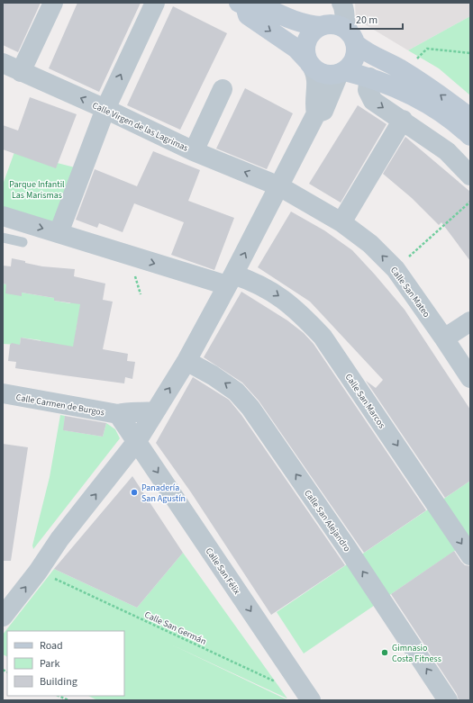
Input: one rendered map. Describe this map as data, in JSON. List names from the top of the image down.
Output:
{
  "streets": {
    "street": [
      "Calle Virgen de las Lagrimas",
      "Calle San Mateo",
      "Calle San Marcos",
      "Calle Carmen de Burgos",
      "Calle San Alejandro",
      "Calle San Félix"
    ],
    "path": ["Calle San Germán"]
  },
  "crossings": [
    ["Calle Virgen de las Lagrimas", "Calle San Mateo"]
  ],
  "one_way": [
    "Calle Virgen de las Lagrimas",
    "Calle San Marcos",
    "Calle San Alejandro",
    "Calle San Félix"
  ],
  "parks": ["Parque Infantil Las Marismas"],
  "places": ["Panadería San Agustín", "Gimnasio Costa Fitness"],
  "legend": ["Road", "Park", "Building"],
  "scale_bar": "20 m"
}
